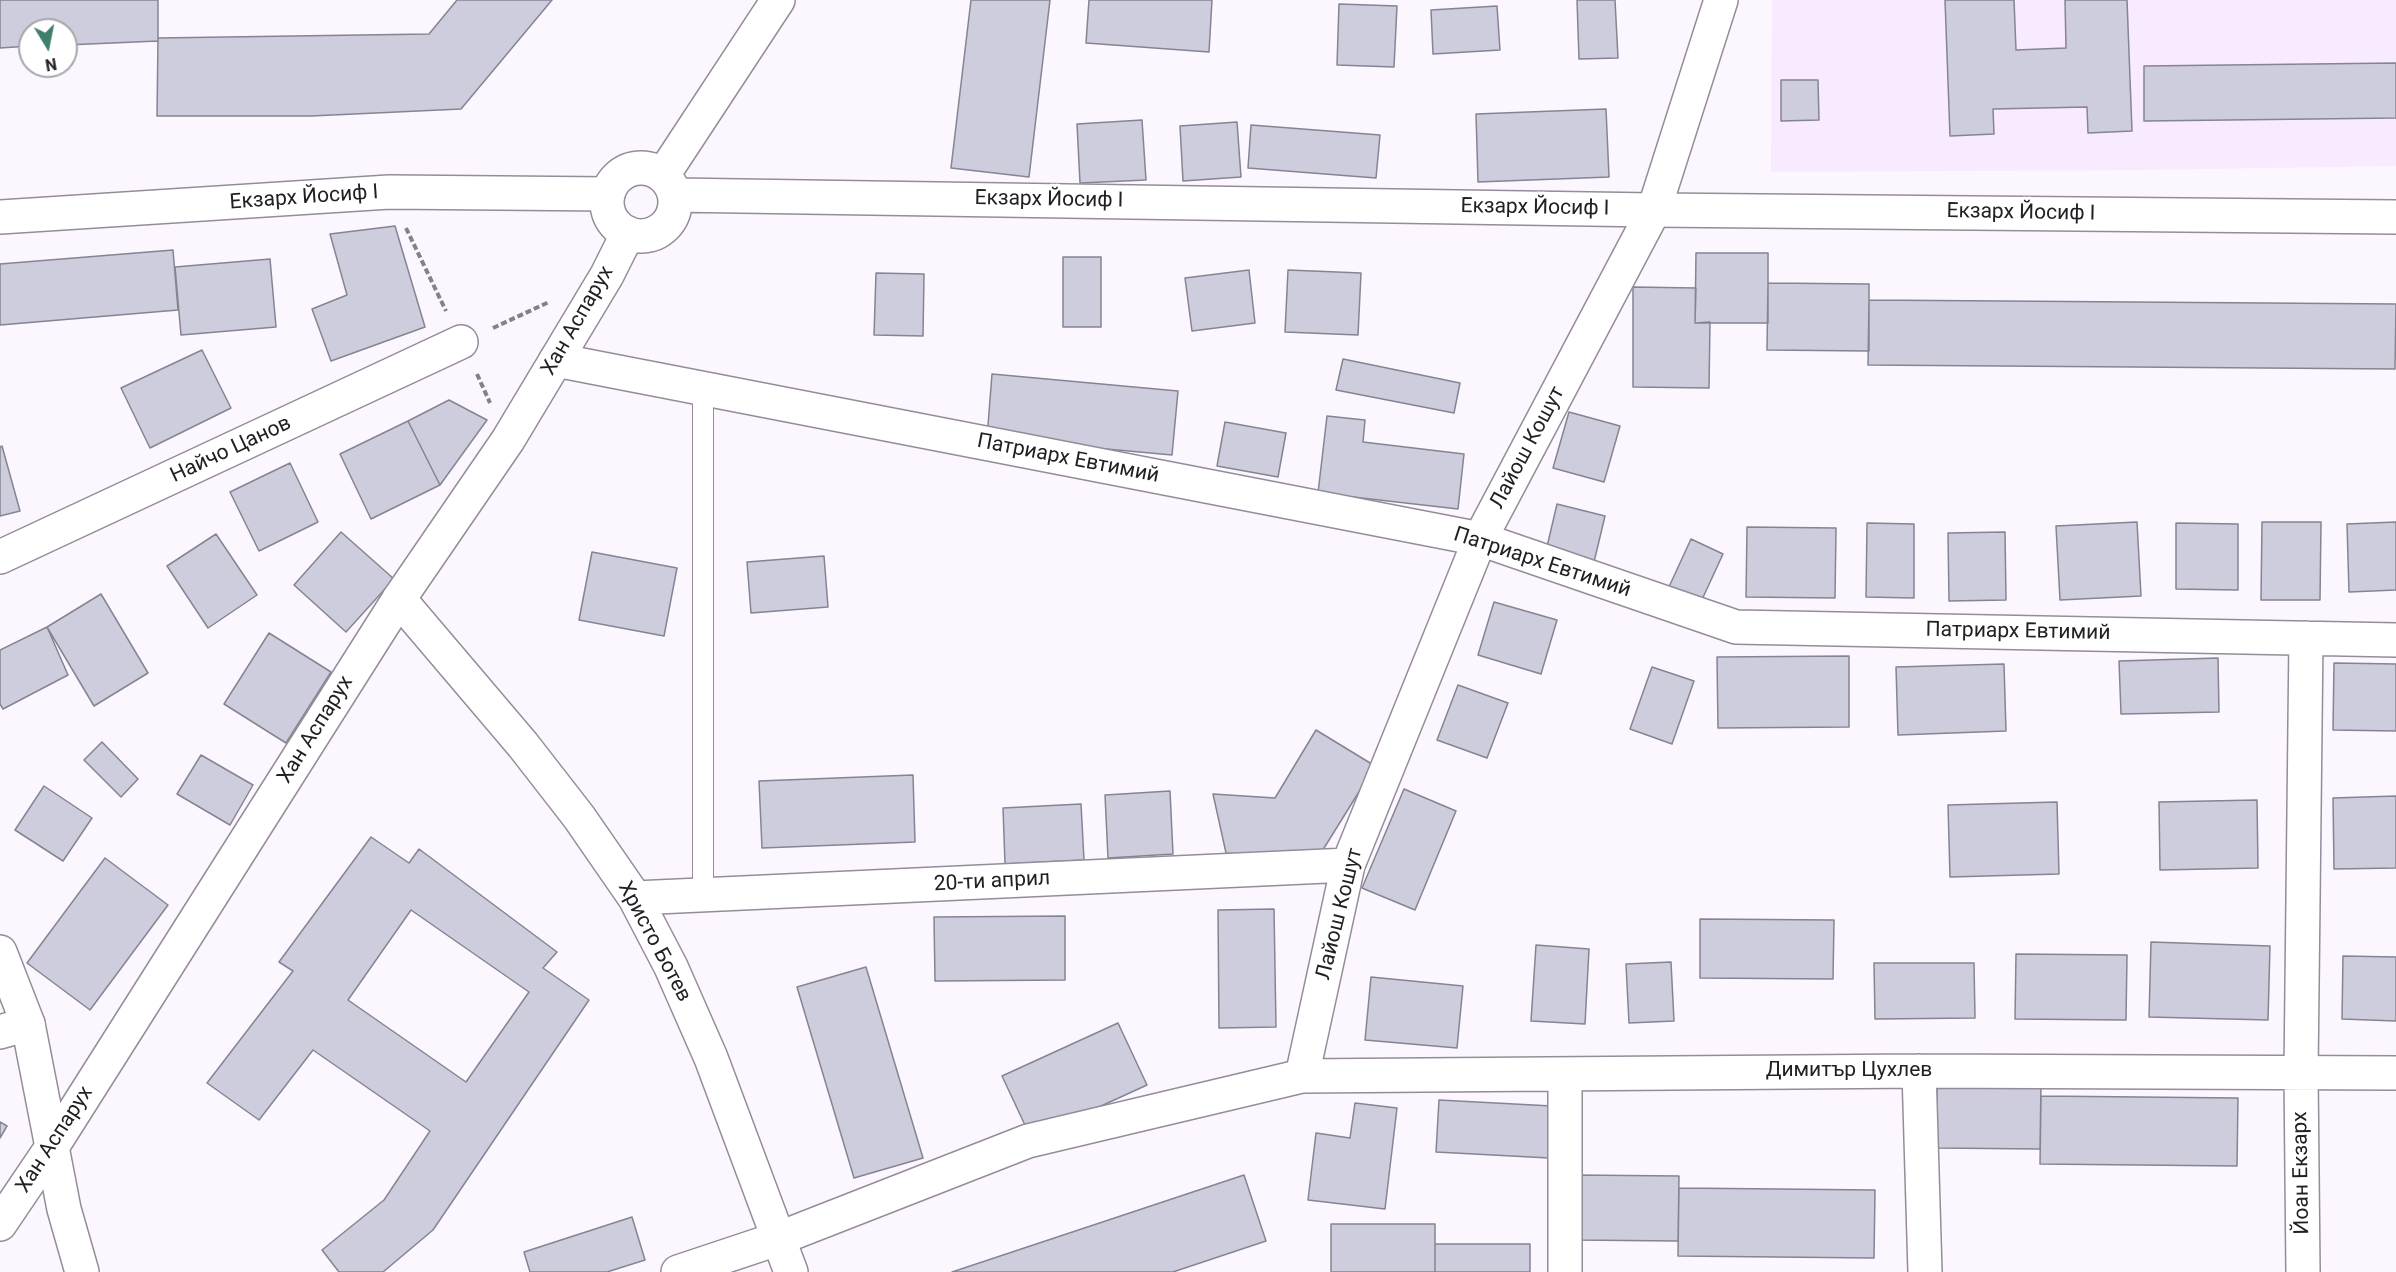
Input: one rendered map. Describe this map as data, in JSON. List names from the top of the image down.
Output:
{
  "streets": {
    "street": [
      "Екзарх Йосиф I",
      "Хан Аспарух",
      "Лайош Кошут",
      "Найчо Цанов",
      "Патриарх Евтимий",
      "20-ти април",
      "Христо Ботев",
      "Димитър Цухлев",
      "Йоан Екзарх"
    ]
  },
  "crossings": [
    ["Екзарх Йосиф I", "Хан Аспарух"],
    ["Екзарх Йосиф I", "Лайош Кошут"],
    ["Хан Аспарух", "Патриарх Евтимий"],
    ["Хан Аспарух", "Христо Ботев"],
    ["Лайош Кошут", "Патриарх Евтимий"],
    ["Лайош Кошут", "20-ти април"],
    ["Лайош Кошут", "Димитър Цухлев"],
    ["Патриарх Евтимий", "Йоан Екзарх"],
    ["20-ти април", "Христо Ботев"],
    ["Христо Ботев", "Димитър Цухлев"],
    ["Димитър Цухлев", "Йоан Екзарх"]
  ],
  "north": "bottom"
}
